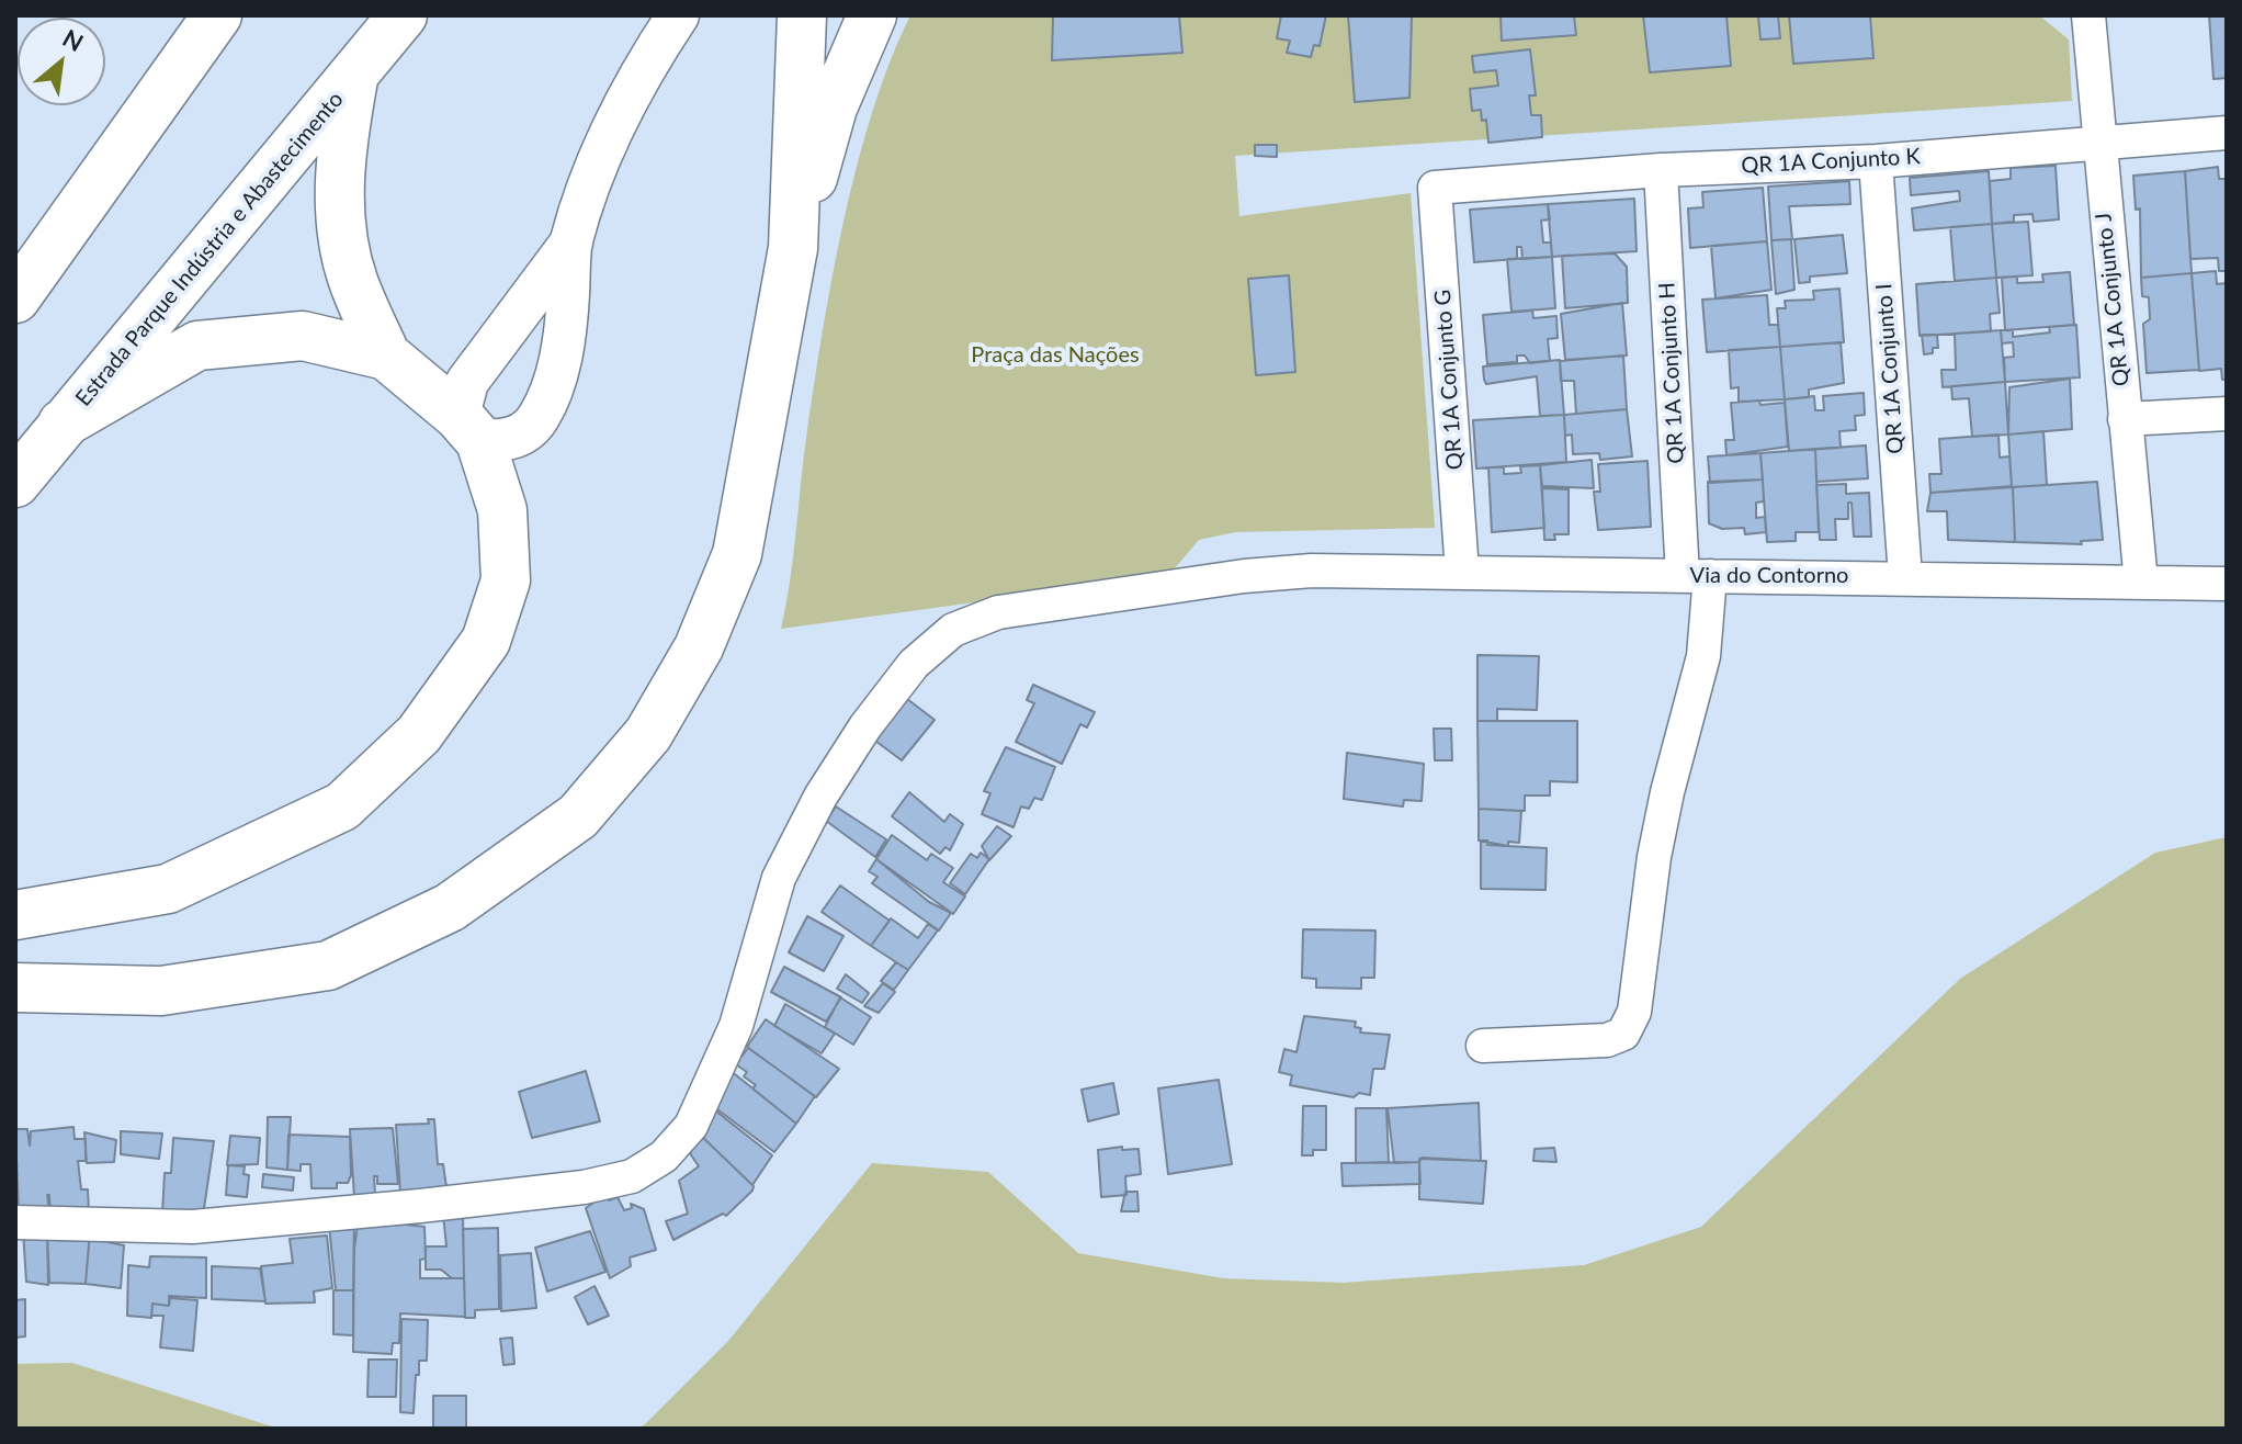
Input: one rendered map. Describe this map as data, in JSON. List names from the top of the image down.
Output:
{
  "streets": {
    "highway": ["Estrada Parque Indústria e Abastecimento"],
    "street": [
      "QR 1A Conjunto K",
      "QR 1A Conjunto J",
      "QR 1A Conjunto I",
      "QR 1A Conjunto H",
      "QR 1A Conjunto G",
      "Via do Contorno"
    ]
  },
  "crossings": [
    ["QR 1A Conjunto K", "QR 1A Conjunto J"],
    ["QR 1A Conjunto K", "QR 1A Conjunto I"],
    ["QR 1A Conjunto K", "QR 1A Conjunto H"],
    ["QR 1A Conjunto K", "QR 1A Conjunto G"],
    ["QR 1A Conjunto J", "Via do Contorno"],
    ["QR 1A Conjunto I", "Via do Contorno"],
    ["QR 1A Conjunto H", "Via do Contorno"],
    ["QR 1A Conjunto G", "Via do Contorno"]
  ],
  "parks": ["Praça das Nações"],
  "north": "top right"
}
